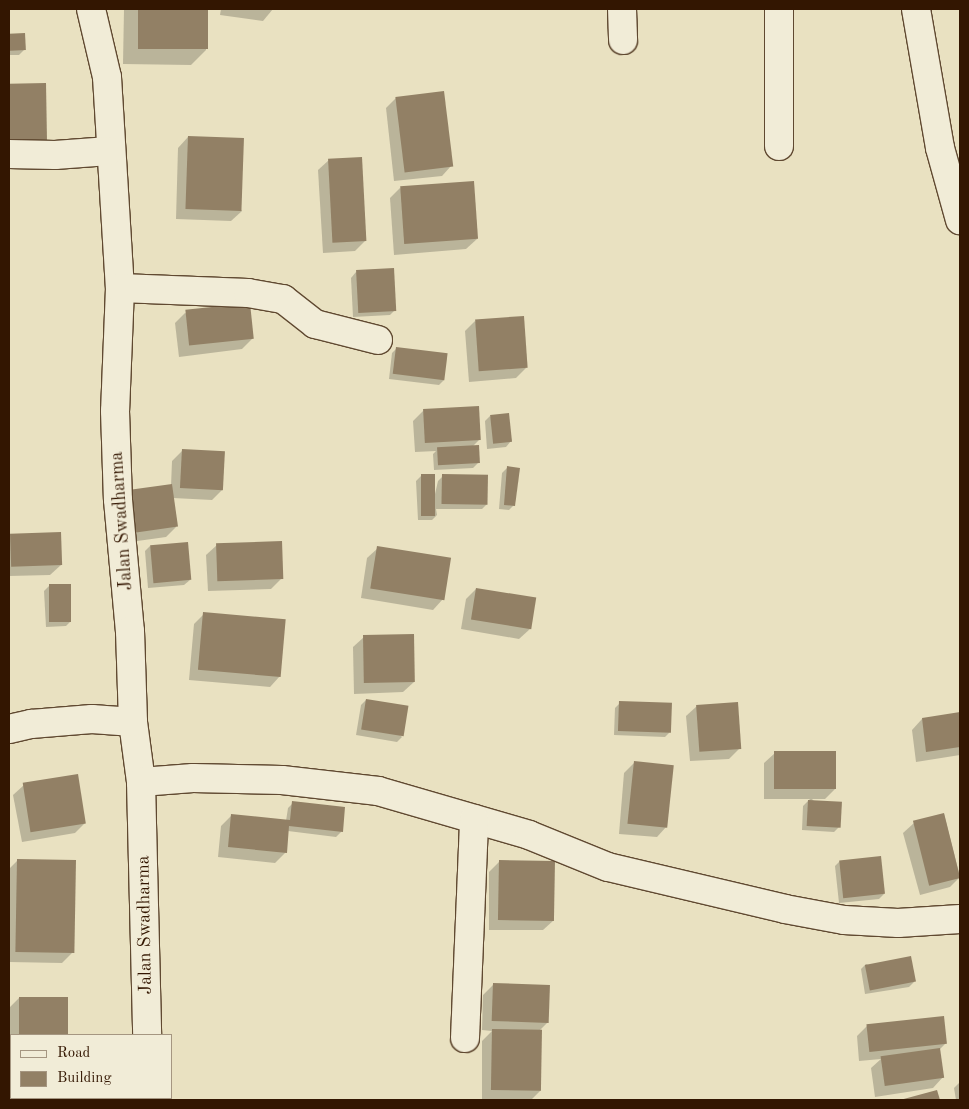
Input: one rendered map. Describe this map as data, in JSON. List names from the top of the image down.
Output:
{
  "streets": {
    "street": ["Jalan Swadharma"]
  },
  "legend": ["Road", "Building"]
}
